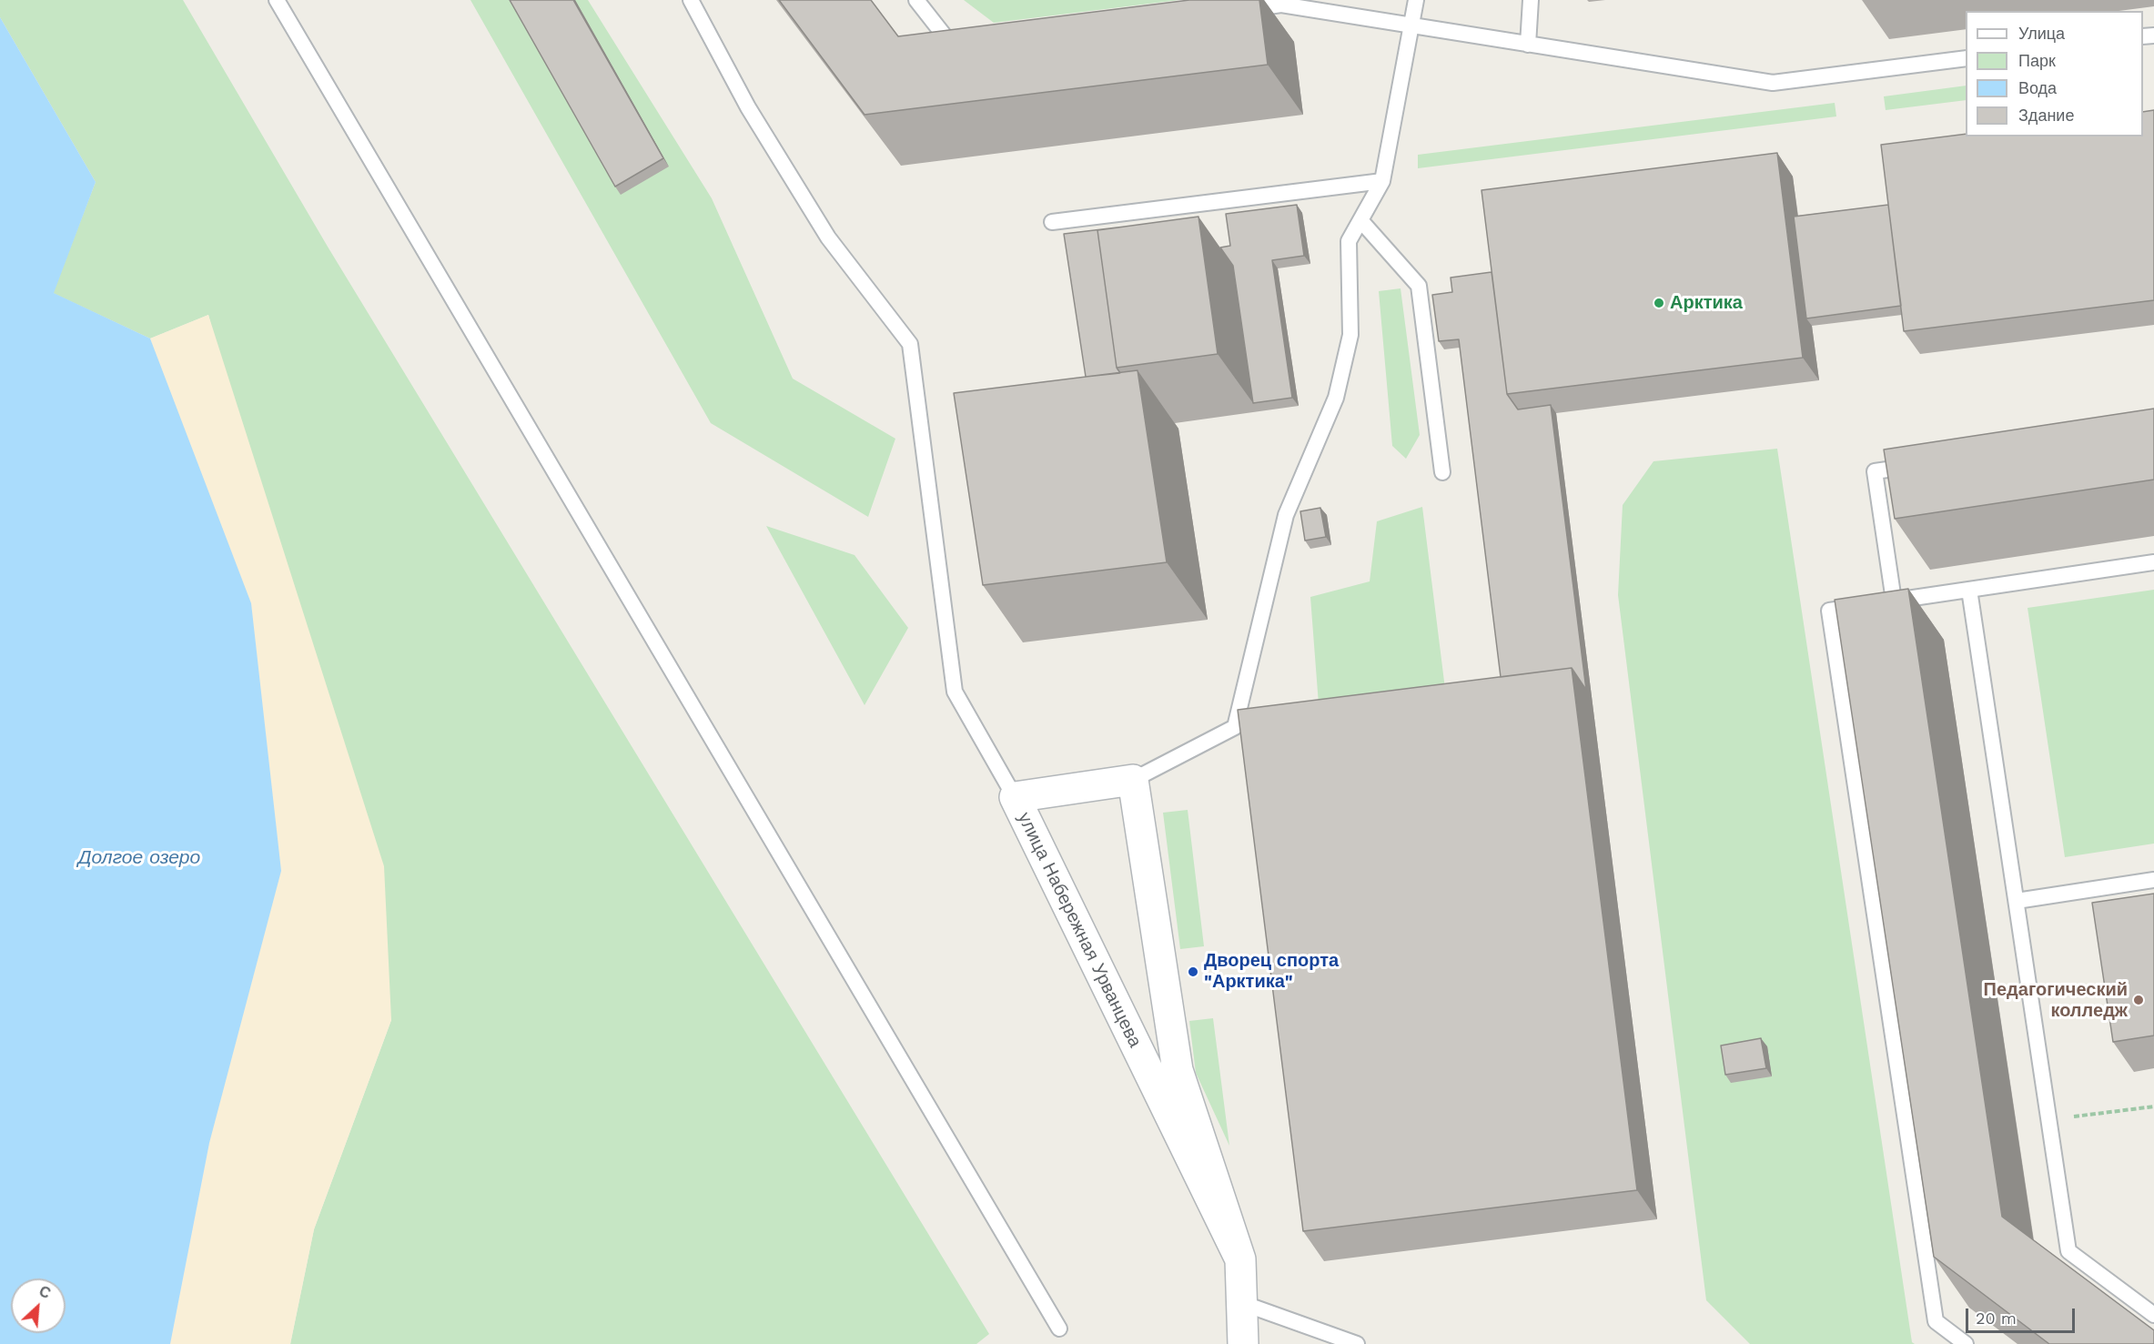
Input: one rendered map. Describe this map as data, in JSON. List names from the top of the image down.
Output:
{
  "streets": {
    "street": ["улица Набережная Урванцева"]
  },
  "water": ["Долгое озеро"],
  "places": ["Арктика", "Дворец спорта \"Арктика\"", "Педагогический колледж"],
  "legend": [
    "Улица",
    "Парк",
    "Вода",
    "Здание"
  ],
  "scale_bar": "20 m",
  "north": "top right"
}
